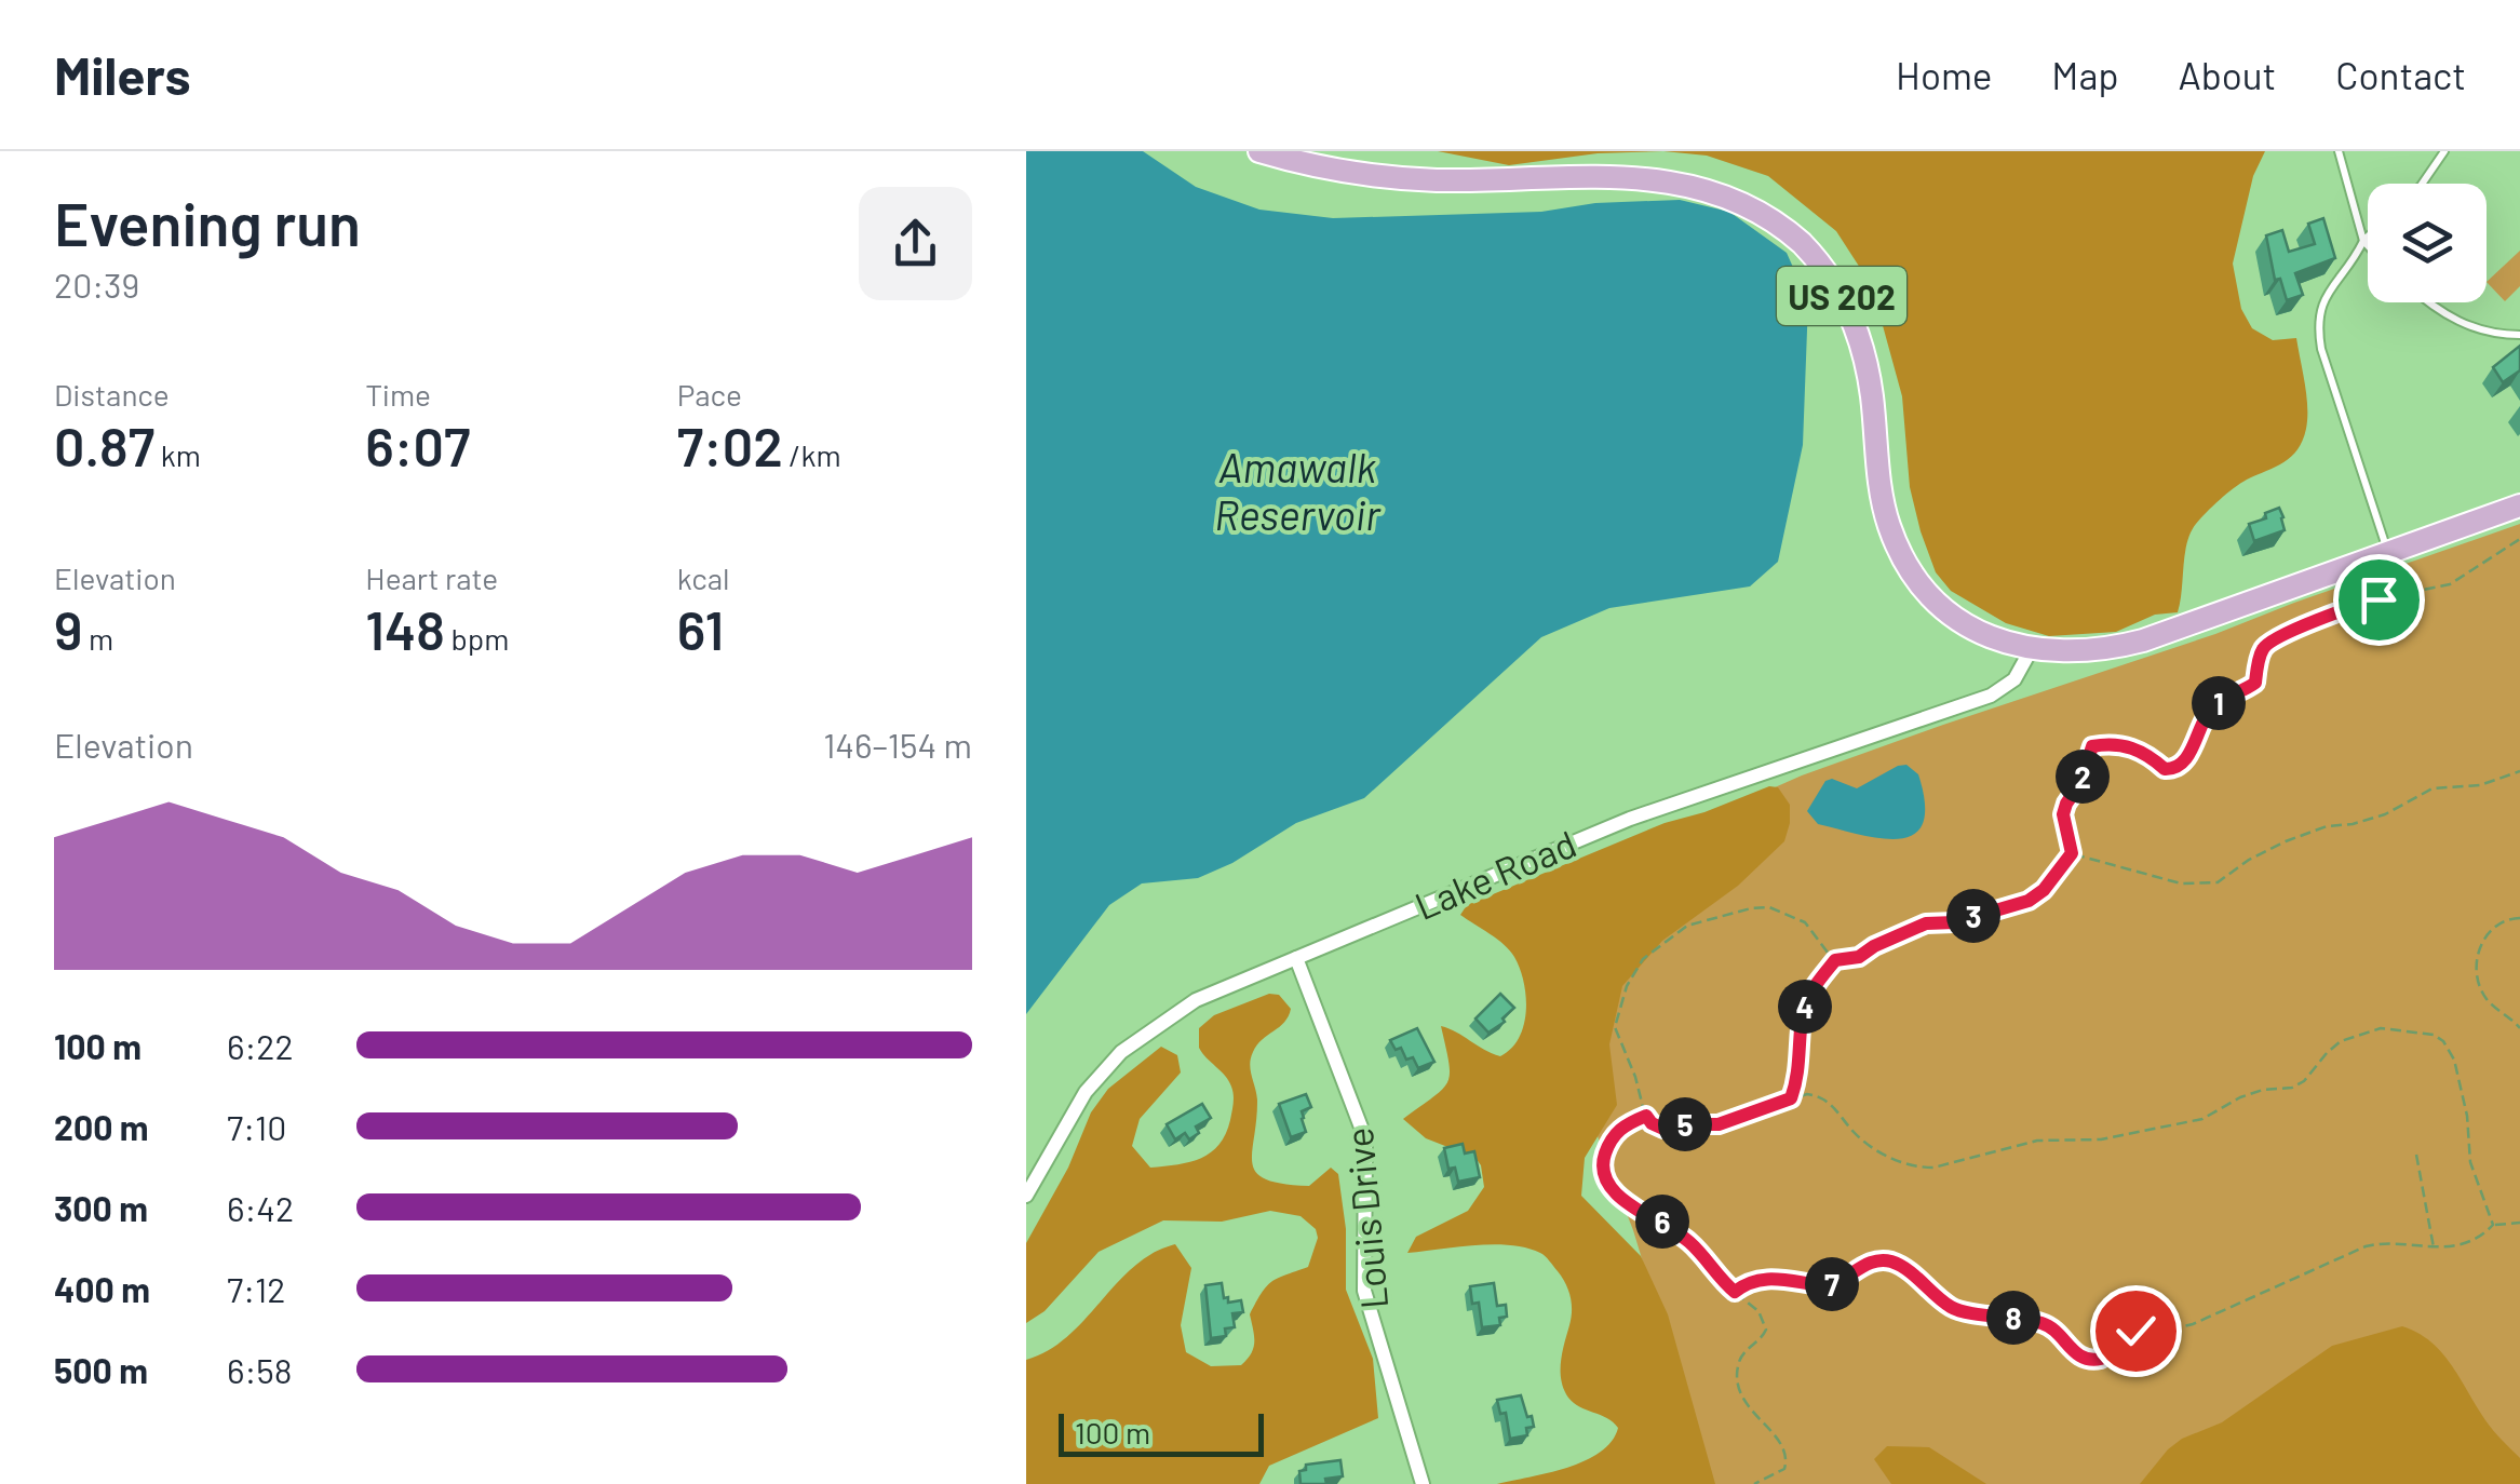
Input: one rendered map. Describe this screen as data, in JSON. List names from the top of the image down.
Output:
{
  "streets": {
    "main road": ["US 202"],
    "street": ["Lake Road", "Louis Drive"]
  },
  "crossings": [
    ["US 202", "Lake Road"],
    ["Lake Road", "Louis Drive"]
  ],
  "water": ["Amawalk Reservoir"],
  "scale_bar": "100 m",
  "page": {
    "header": "Milers",
    "nav": [
      "Home",
      "Map",
      "About",
      "Contact"
    ],
    "heading": ["Evening run", "20:39"],
    "stats": [
      ["Distance", "0.87 km"],
      ["Time", "6:07"],
      ["Pace", "7:02 /km"],
      ["Elevation", "9 m"],
      ["Heart rate", "148 bpm"],
      ["kcal", "61"]
    ],
    "pins": [
      "1",
      "2",
      "3",
      "4",
      "5",
      "6",
      "7",
      "8"
    ],
    "chart": ["Elevation", "146–154 m"],
    "list": [
      {
        "name": "100 m",
        "note": "6:22"
      },
      {
        "name": "200 m",
        "note": "7:10"
      },
      {
        "name": "300 m",
        "note": "6:42"
      },
      {
        "name": "400 m",
        "note": "7:12"
      },
      {
        "name": "500 m",
        "note": "6:58"
      }
    ],
    "scale": "100 m"
  }
}
